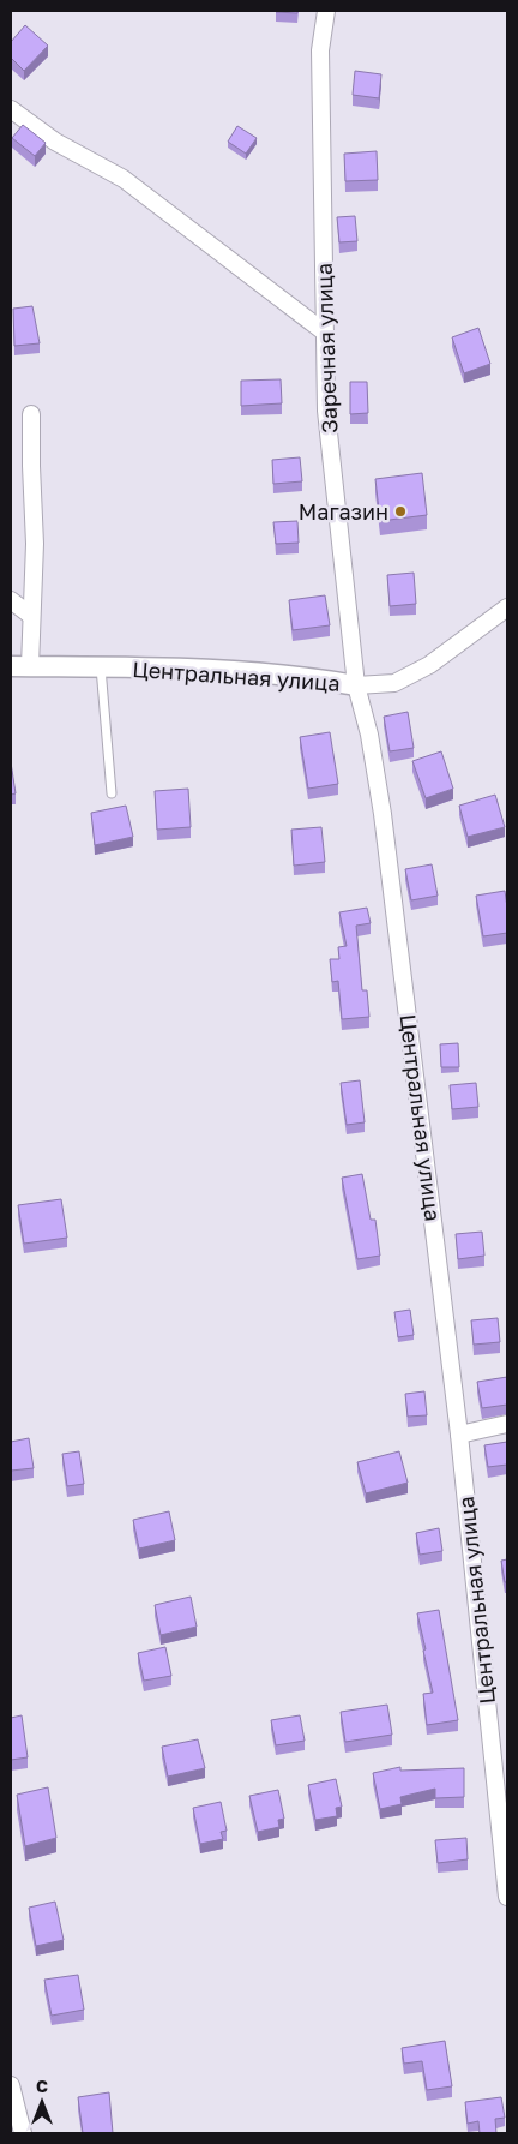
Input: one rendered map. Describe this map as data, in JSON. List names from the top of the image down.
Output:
{
  "streets": {
    "street": ["Заречная улица", "Центральная улица"]
  },
  "crossings": [
    ["Заречная улица", "Центральная улица"]
  ],
  "places": ["Магазин"],
  "north": "top"
}
